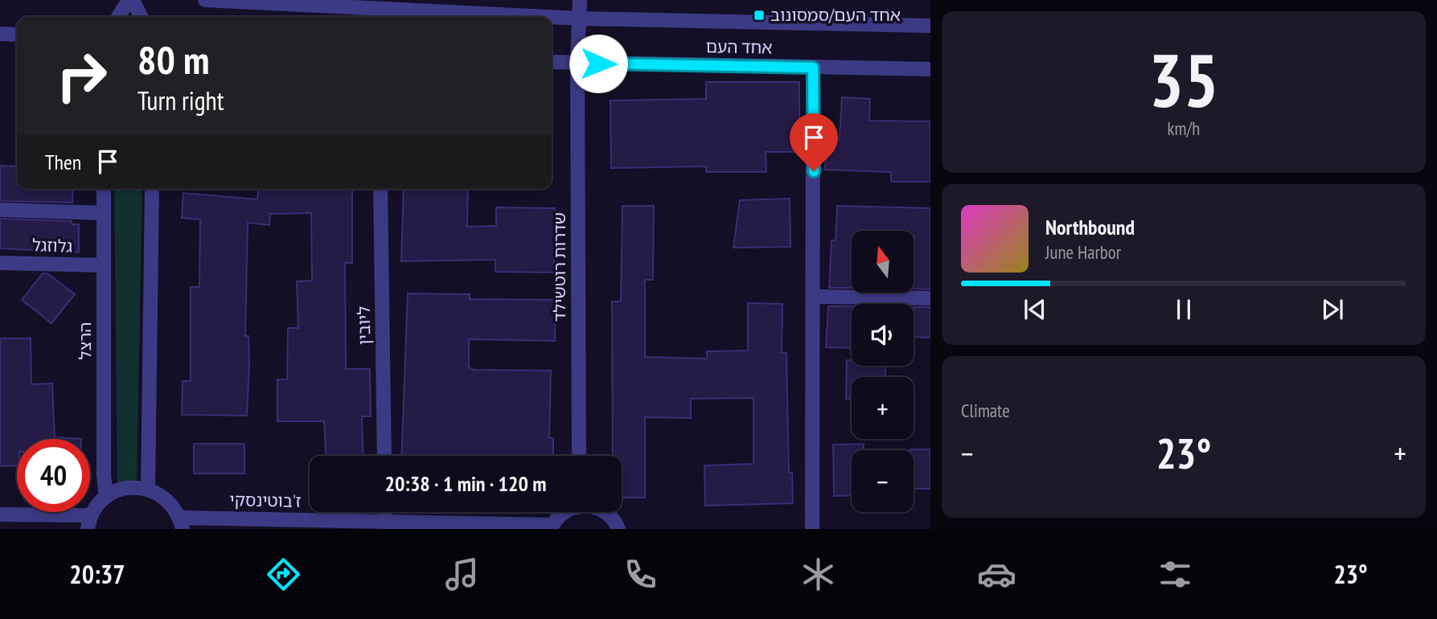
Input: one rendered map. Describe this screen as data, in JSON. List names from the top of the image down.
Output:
{
  "streets": {
    "street": [
      "אחד העם",
      "גלוזגל",
      "שדרות רוטשילד",
      "ליובין",
      "הרצל",
      "ז'בוטינסקי"
    ]
  },
  "crossings": [
    ["אחד העם", "שדרות רוטשילד"],
    ["גלוזגל", "הרצל"]
  ],
  "places": {
    "transit": ["אחד העם/סמסונוב"]
  },
  "north": "top",
  "page": {
    "tile": [
      ["35", "km/h"],
      "Climate"
    ],
    "turn": ["80 m", "Turn right"],
    "then": "Then",
    "song": ["Northbound", "June Harbor"],
    "map_buttons": ["+", "−"],
    "heat": ["−", "23°", "+"],
    "limit": "40",
    "trip": "20:38 · 1 min · 120 m",
    "tabs": ["20:37", "23°"]
  }
}
